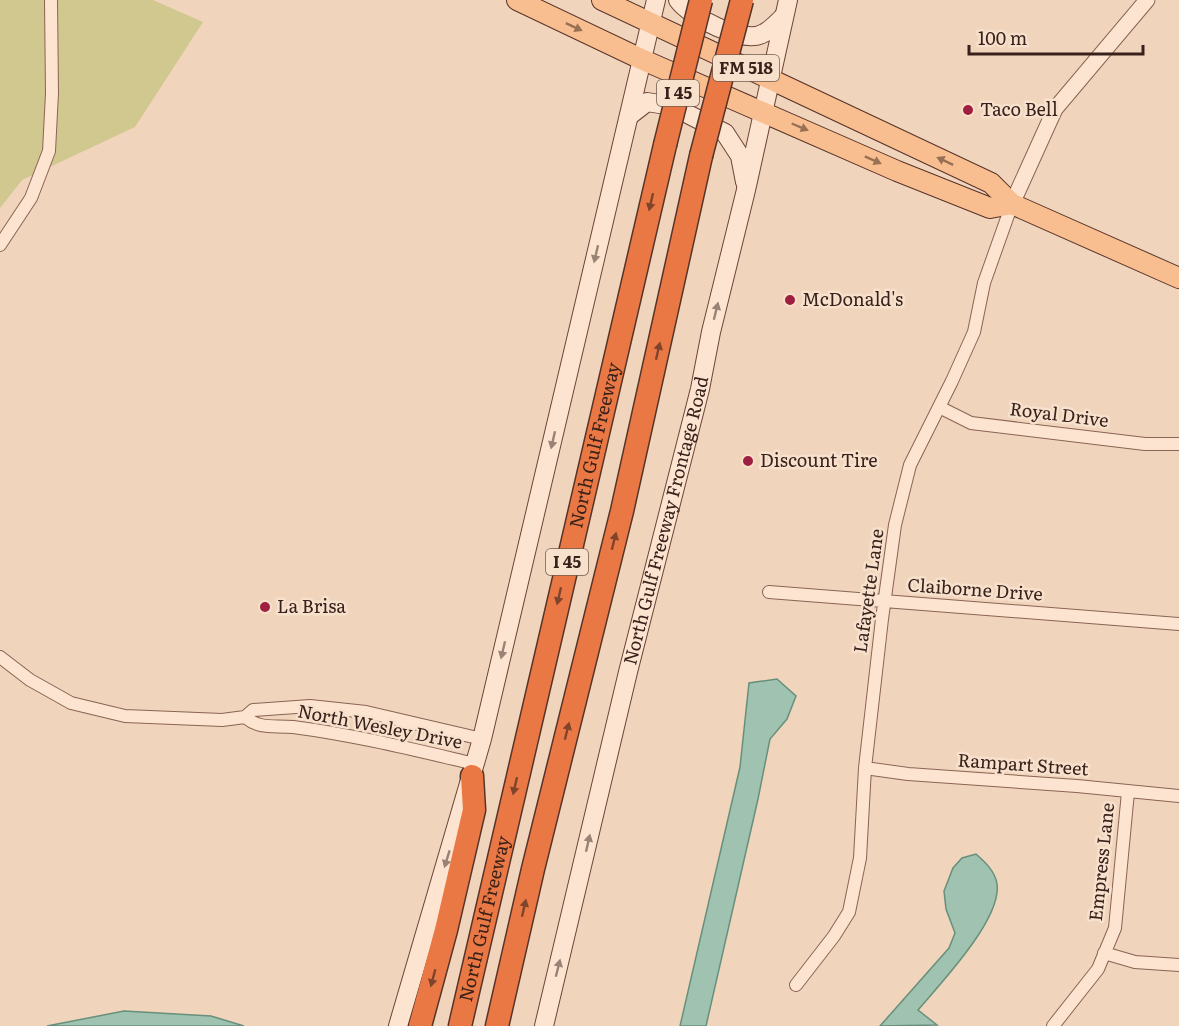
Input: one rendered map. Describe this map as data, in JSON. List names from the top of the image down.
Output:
{
  "streets": {
    "highway": ["I 45", "North Gulf Freeway"],
    "main road": ["FM 518", "North Gulf Freeway Frontage Road"],
    "street": [
      "Royal Drive",
      "Claiborne Drive",
      "Lafayette Lane",
      "North Wesley Drive",
      "Rampart Street",
      "Empress Lane"
    ]
  },
  "crossings": [
    ["FM 518", "North Gulf Freeway Frontage Road"],
    ["FM 518", "Lafayette Lane"],
    ["Royal Drive", "Lafayette Lane"],
    ["Claiborne Drive", "Lafayette Lane"],
    ["Lafayette Lane", "Rampart Street"],
    ["Rampart Street", "Empress Lane"]
  ],
  "places": [
    "Taco Bell",
    "McDonald's",
    "Discount Tire",
    "La Brisa"
  ],
  "scale_bar": "100 m"
}
